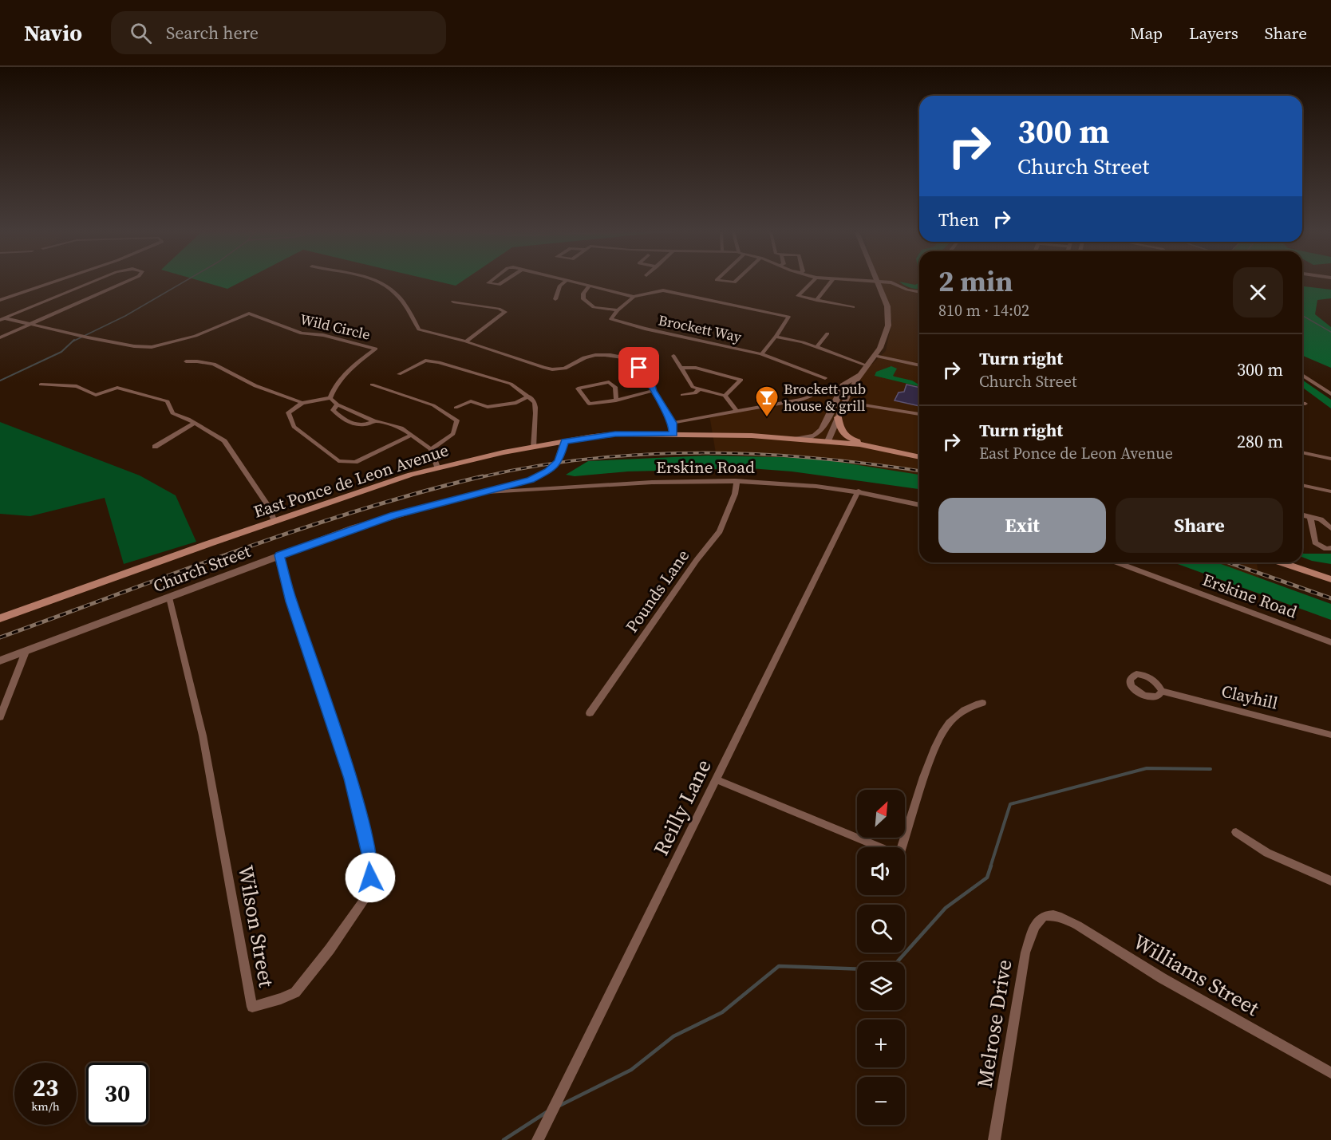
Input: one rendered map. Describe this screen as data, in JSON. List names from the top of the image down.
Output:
{
  "streets": {
    "main road": ["East Ponce de Leon Avenue"],
    "street": [
      "Wild Circle",
      "Brockett Way",
      "Erskine Road",
      "Church Street",
      "Pounds Lane",
      "Clayhill",
      "Reilly Lane",
      "Wilson Street",
      "Williams Street",
      "Melrose Drive"
    ]
  },
  "crossings": [
    ["Erskine Road", "Church Street"],
    ["Erskine Road", "Pounds Lane"],
    ["Erskine Road", "Reilly Lane"],
    ["East Ponce de Leon Avenue", "Church Street"],
    ["Church Street", "Wilson Street"],
    ["Williams Street", "Melrose Drive"]
  ],
  "places": {
    "bar": ["Brockett pub house & grill"]
  },
  "north": "top right",
  "page": {
    "header": "Navio",
    "search": "Search here",
    "nav": ["Map", "Layers", "Share"],
    "turn": ["300 m", "Church Street"],
    "then": "Then",
    "heading": ["2 min", "810 m · 14:02"],
    "list": [
      {
        "name": "Turn right",
        "note": "Church Street",
        "value": "300 m"
      },
      {
        "name": "Turn right",
        "note": "East Ponce de Leon Avenue",
        "value": "280 m"
      }
    ],
    "buttons": ["Exit", "Share"],
    "map_buttons": ["+", "−"],
    "speed": "23 km/h",
    "limit": "30"
  }
}
